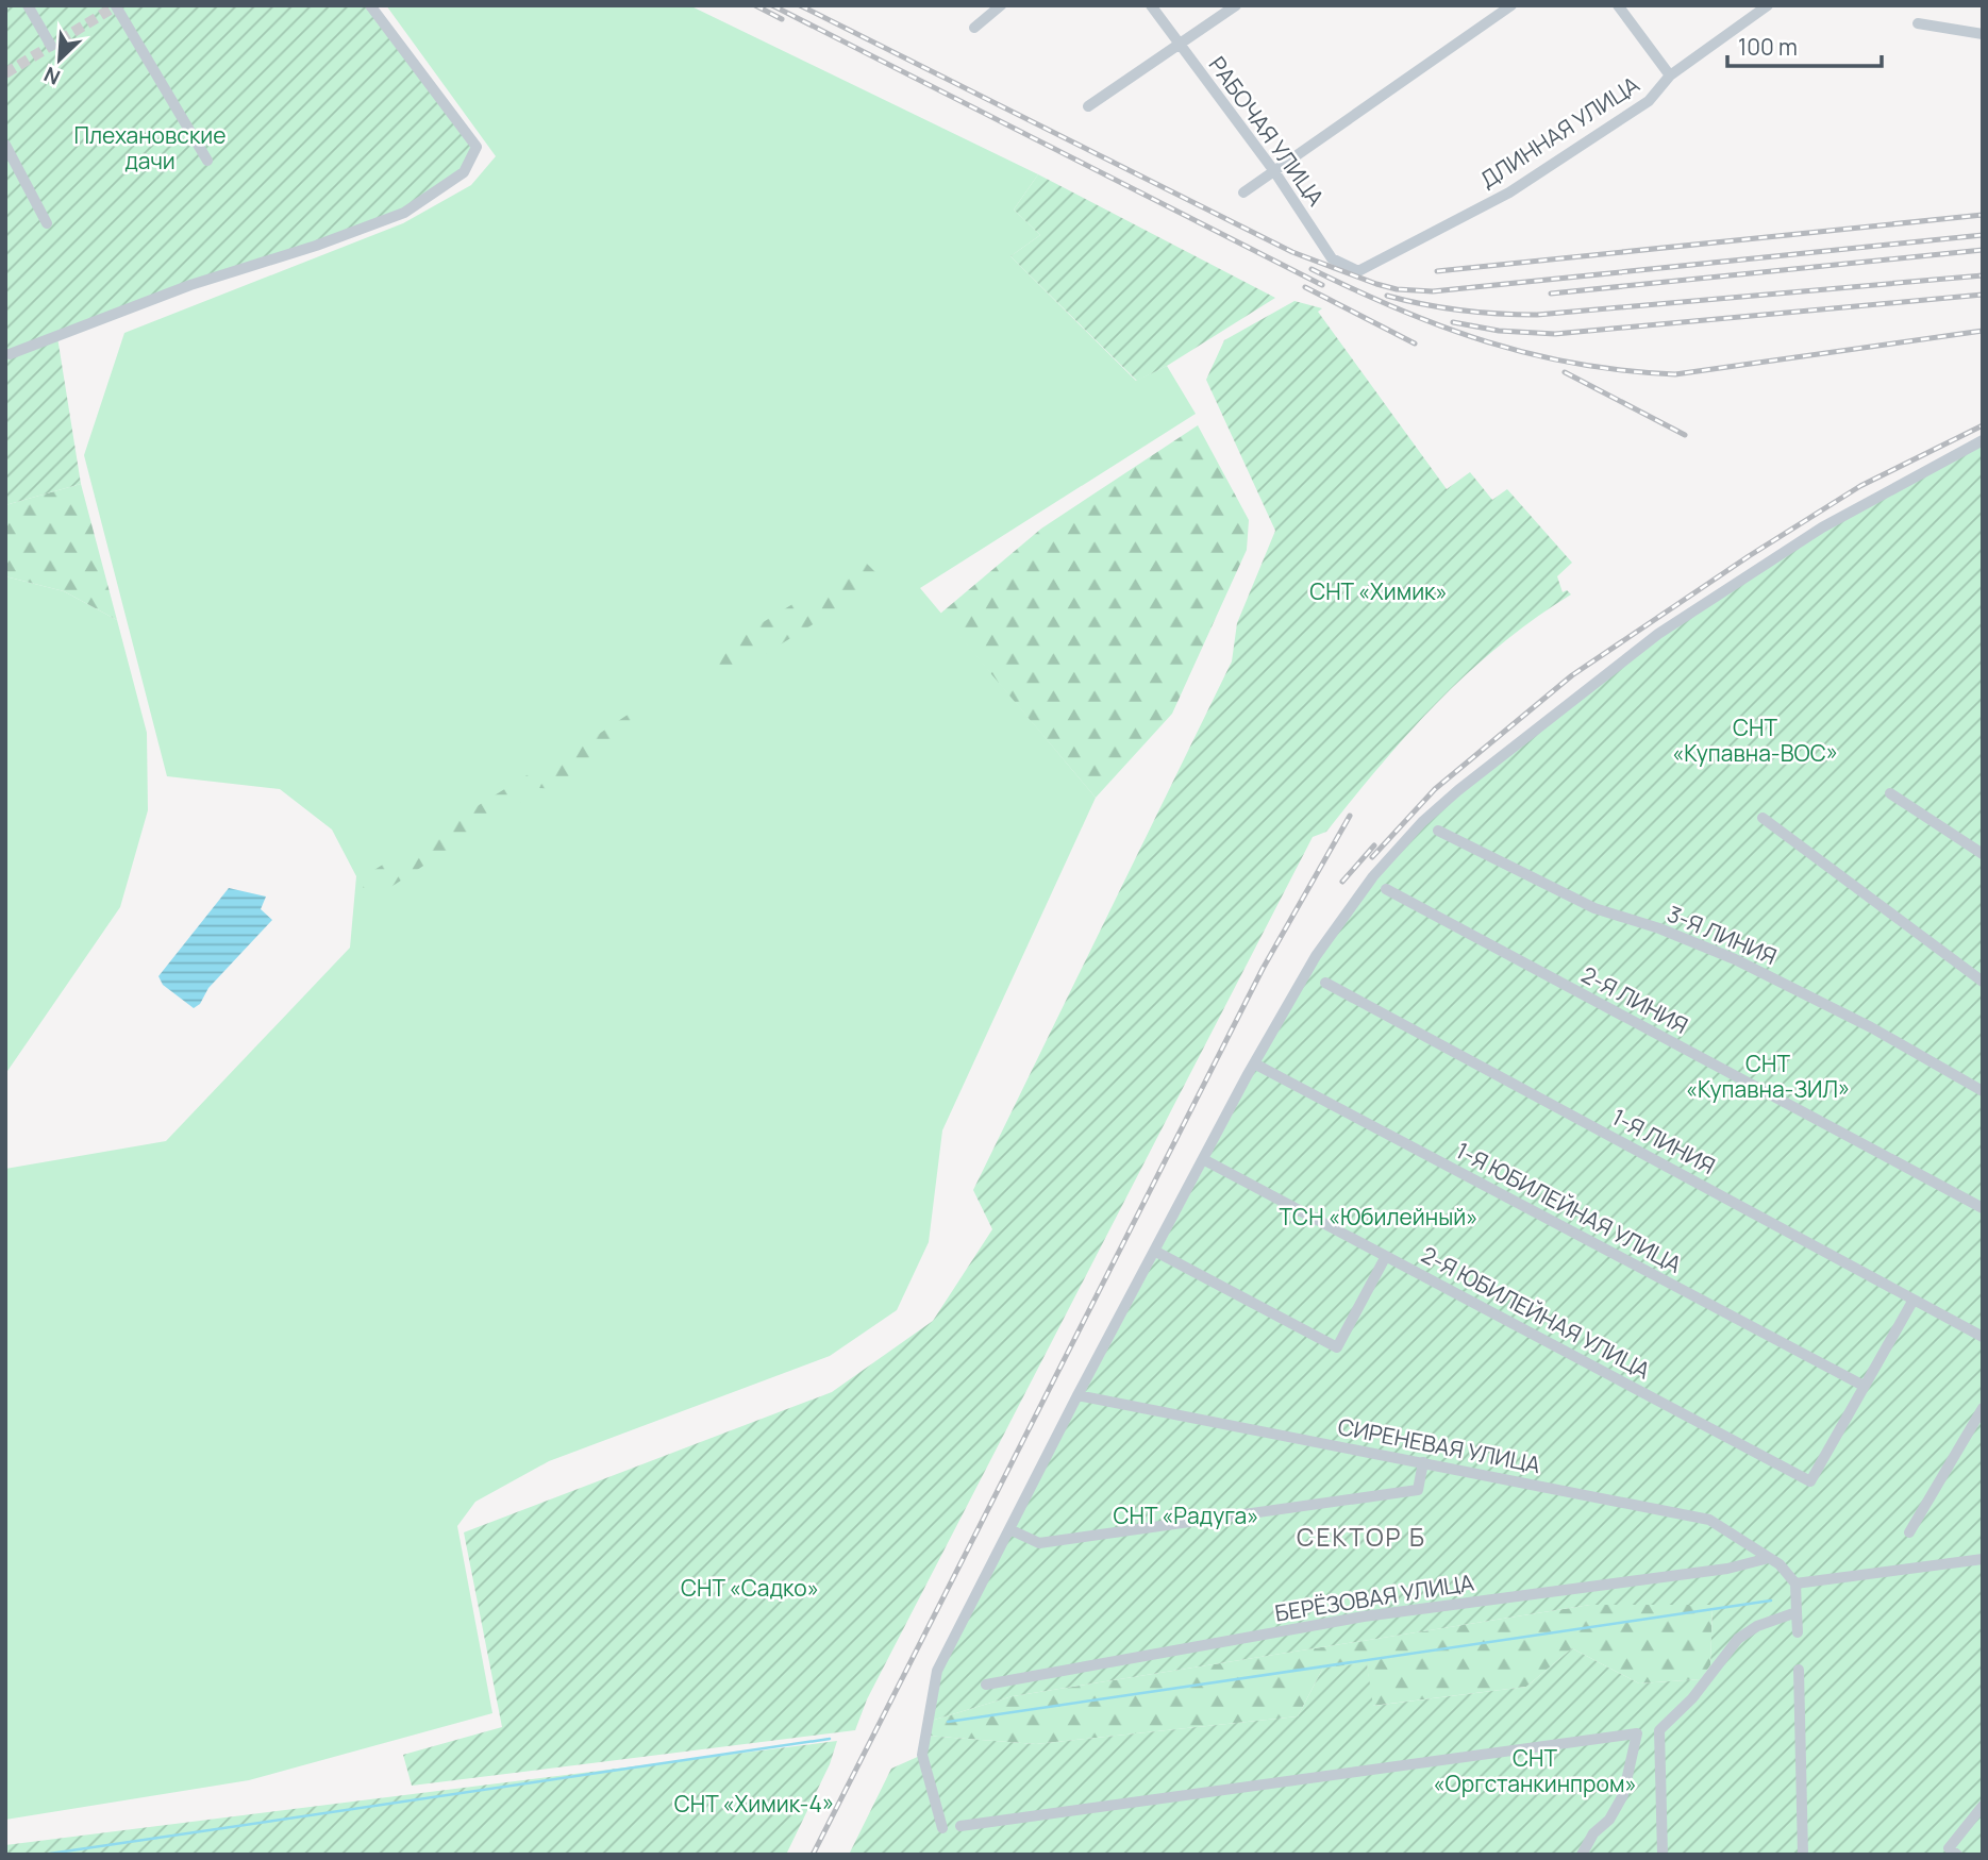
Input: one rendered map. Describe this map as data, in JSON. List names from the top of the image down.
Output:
{
  "streets": {
    "street": [
      "РАБОЧАЯ УЛИЦА",
      "ДЛИННАЯ УЛИЦА",
      "3-Я ЛИНИЯ",
      "2-Я ЛИНИЯ",
      "1-Я ЛИНИЯ",
      "1-Я ЮБИЛЕЙНАЯ УЛИЦА",
      "2-Я ЮБИЛЕЙНАЯ УЛИЦА",
      "СИРЕНЕВАЯ УЛИЦА",
      "БЕРЁЗОВАЯ УЛИЦА"
    ]
  },
  "crossings": [
    ["РАБОЧАЯ УЛИЦА", "ДЛИННАЯ УЛИЦА"],
    ["1-Я ЮБИЛЕЙНАЯ УЛИЦА", "2-Я ЮБИЛЕЙНАЯ УЛИЦА"],
    ["СИРЕНЕВАЯ УЛИЦА", "БЕРЁЗОВАЯ УЛИЦА"]
  ],
  "districts": ["СЕКТОР Б"],
  "parks": [
    "Плехановские дачи",
    "СНТ «Химик»",
    "СНТ «Купавна-ВОС»",
    "СНТ «Купавна-ЗИЛ»",
    "ТСН «Юбилейный»",
    "СНТ «Радуга»",
    "СНТ «Садко»",
    "СНТ «Оргстанкинпром»",
    "СНТ «Химик-4»"
  ],
  "scale_bar": "100 m",
  "north": "bottom left"
}
